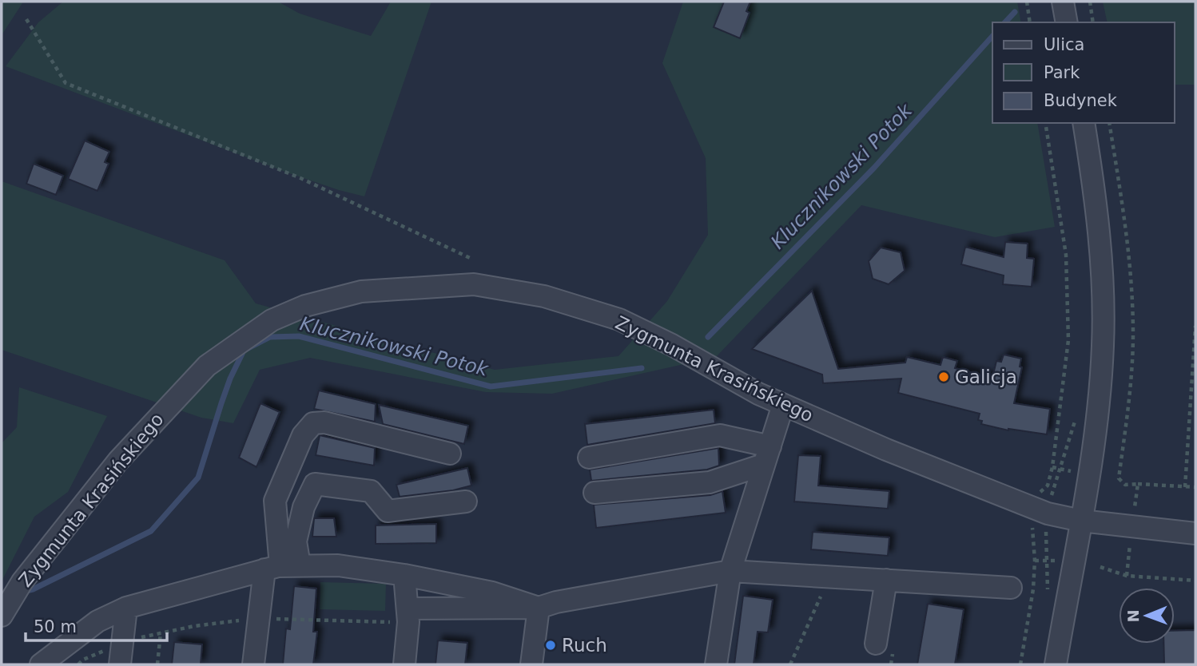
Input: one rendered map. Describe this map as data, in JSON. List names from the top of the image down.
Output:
{
  "streets": {
    "street": ["Zygmunta Krasińskiego"]
  },
  "water": ["Klucznikowski Potok"],
  "places": ["Galicja", "Ruch"],
  "legend": ["Ulica", "Park", "Budynek"],
  "scale_bar": "50 m",
  "north": "left"
}
